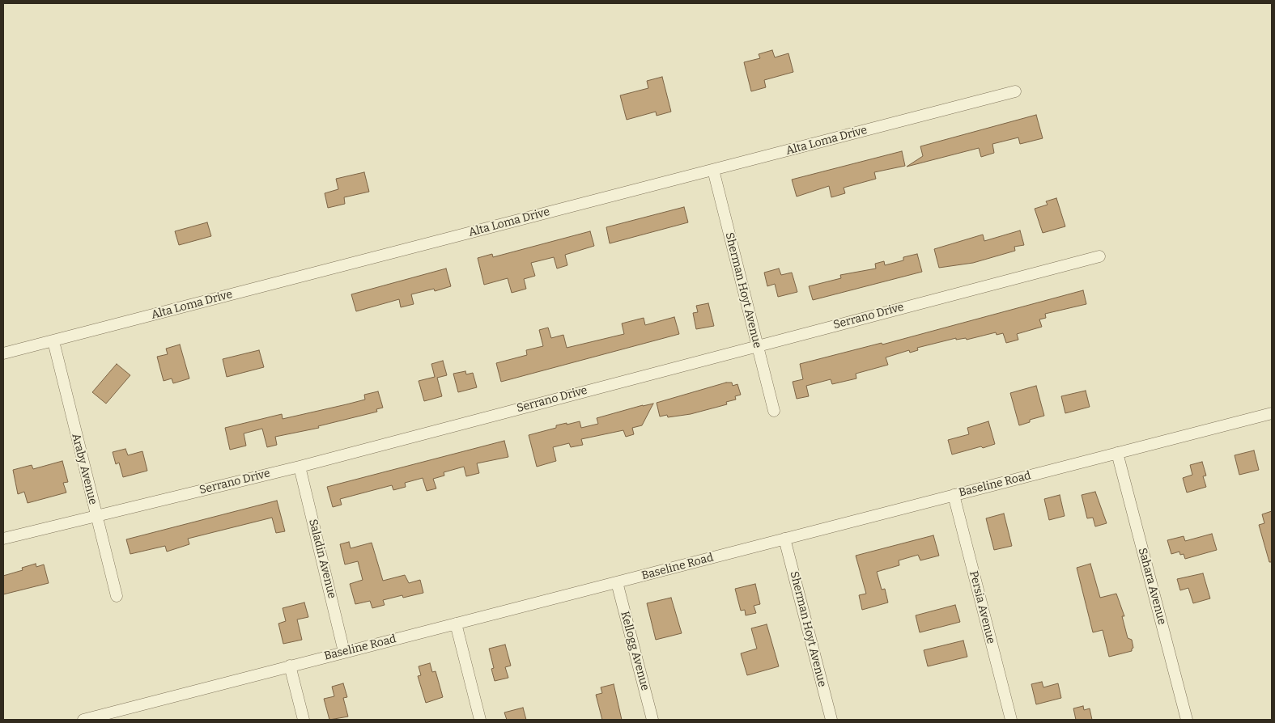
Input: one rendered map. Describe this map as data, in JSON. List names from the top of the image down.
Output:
{
  "streets": {
    "street": [
      "Alta Loma Drive",
      "Sherman Hoyt Avenue",
      "Serrano Drive",
      "Araby Avenue",
      "Baseline Road",
      "Saladin Avenue",
      "Sahara Avenue",
      "Persia Avenue",
      "Kellogg Avenue"
    ]
  },
  "crossings": [
    ["Alta Loma Drive", "Sherman Hoyt Avenue"],
    ["Alta Loma Drive", "Araby Avenue"],
    ["Sherman Hoyt Avenue", "Serrano Drive"],
    ["Sherman Hoyt Avenue", "Baseline Road"],
    ["Serrano Drive", "Araby Avenue"],
    ["Serrano Drive", "Saladin Avenue"],
    ["Baseline Road", "Saladin Avenue"],
    ["Baseline Road", "Sahara Avenue"],
    ["Baseline Road", "Persia Avenue"],
    ["Baseline Road", "Kellogg Avenue"]
  ]
}
